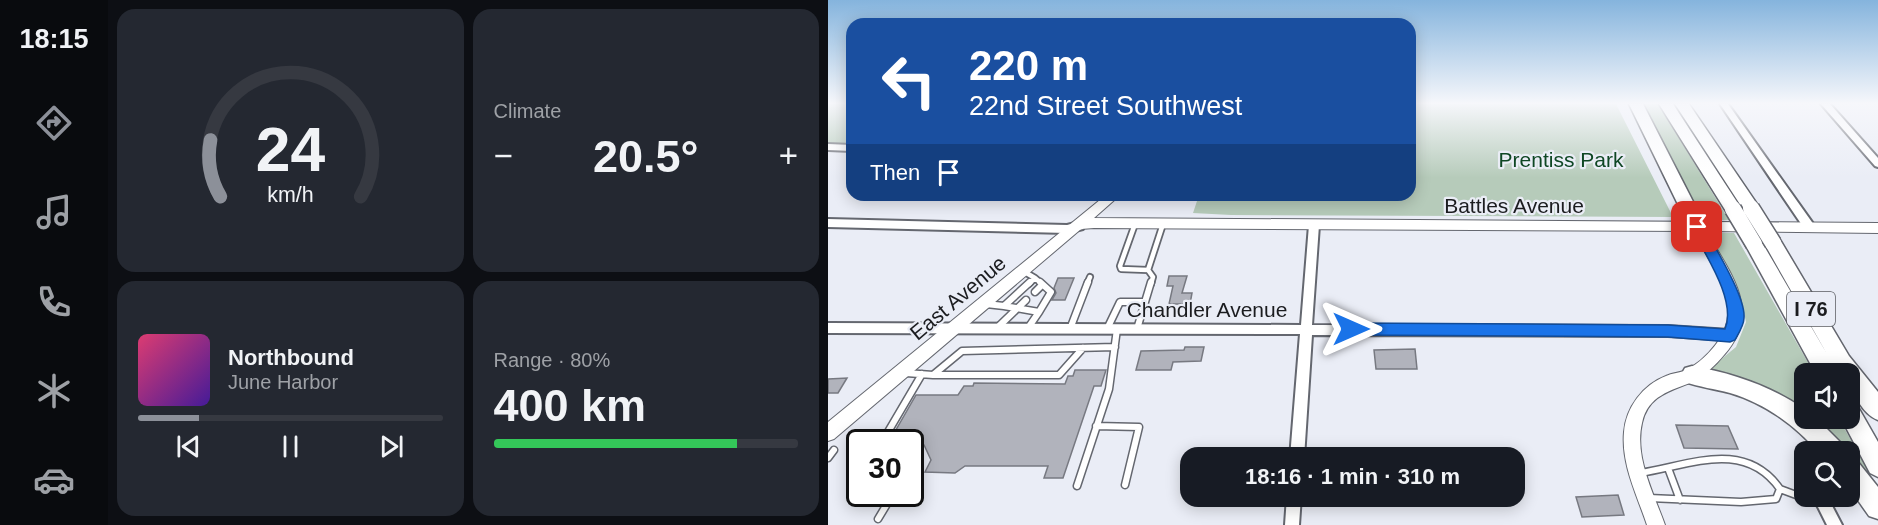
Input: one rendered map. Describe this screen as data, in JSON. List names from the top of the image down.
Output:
{
  "streets": {
    "highway": ["I 76"],
    "street": ["Battles Avenue", "East Avenue", "Chandler Avenue"]
  },
  "crossings": [
    ["Battles Avenue", "East Avenue"],
    ["East Avenue", "Chandler Avenue"]
  ],
  "parks": ["Prentiss Park"],
  "page": {
    "tabs": "18:15",
    "tile": [
      "Climate",
      ["Range · 80%", "400 km"]
    ],
    "turn": ["220 m", "22nd Street Southwest"],
    "heat": ["−", "20.5°", "+"],
    "then": "Then",
    "song": ["Northbound", "June Harbor"],
    "limit": "30",
    "trip": "18:16 · 1 min · 310 m",
    "gauge": ["24", "km/h"]
  }
}
